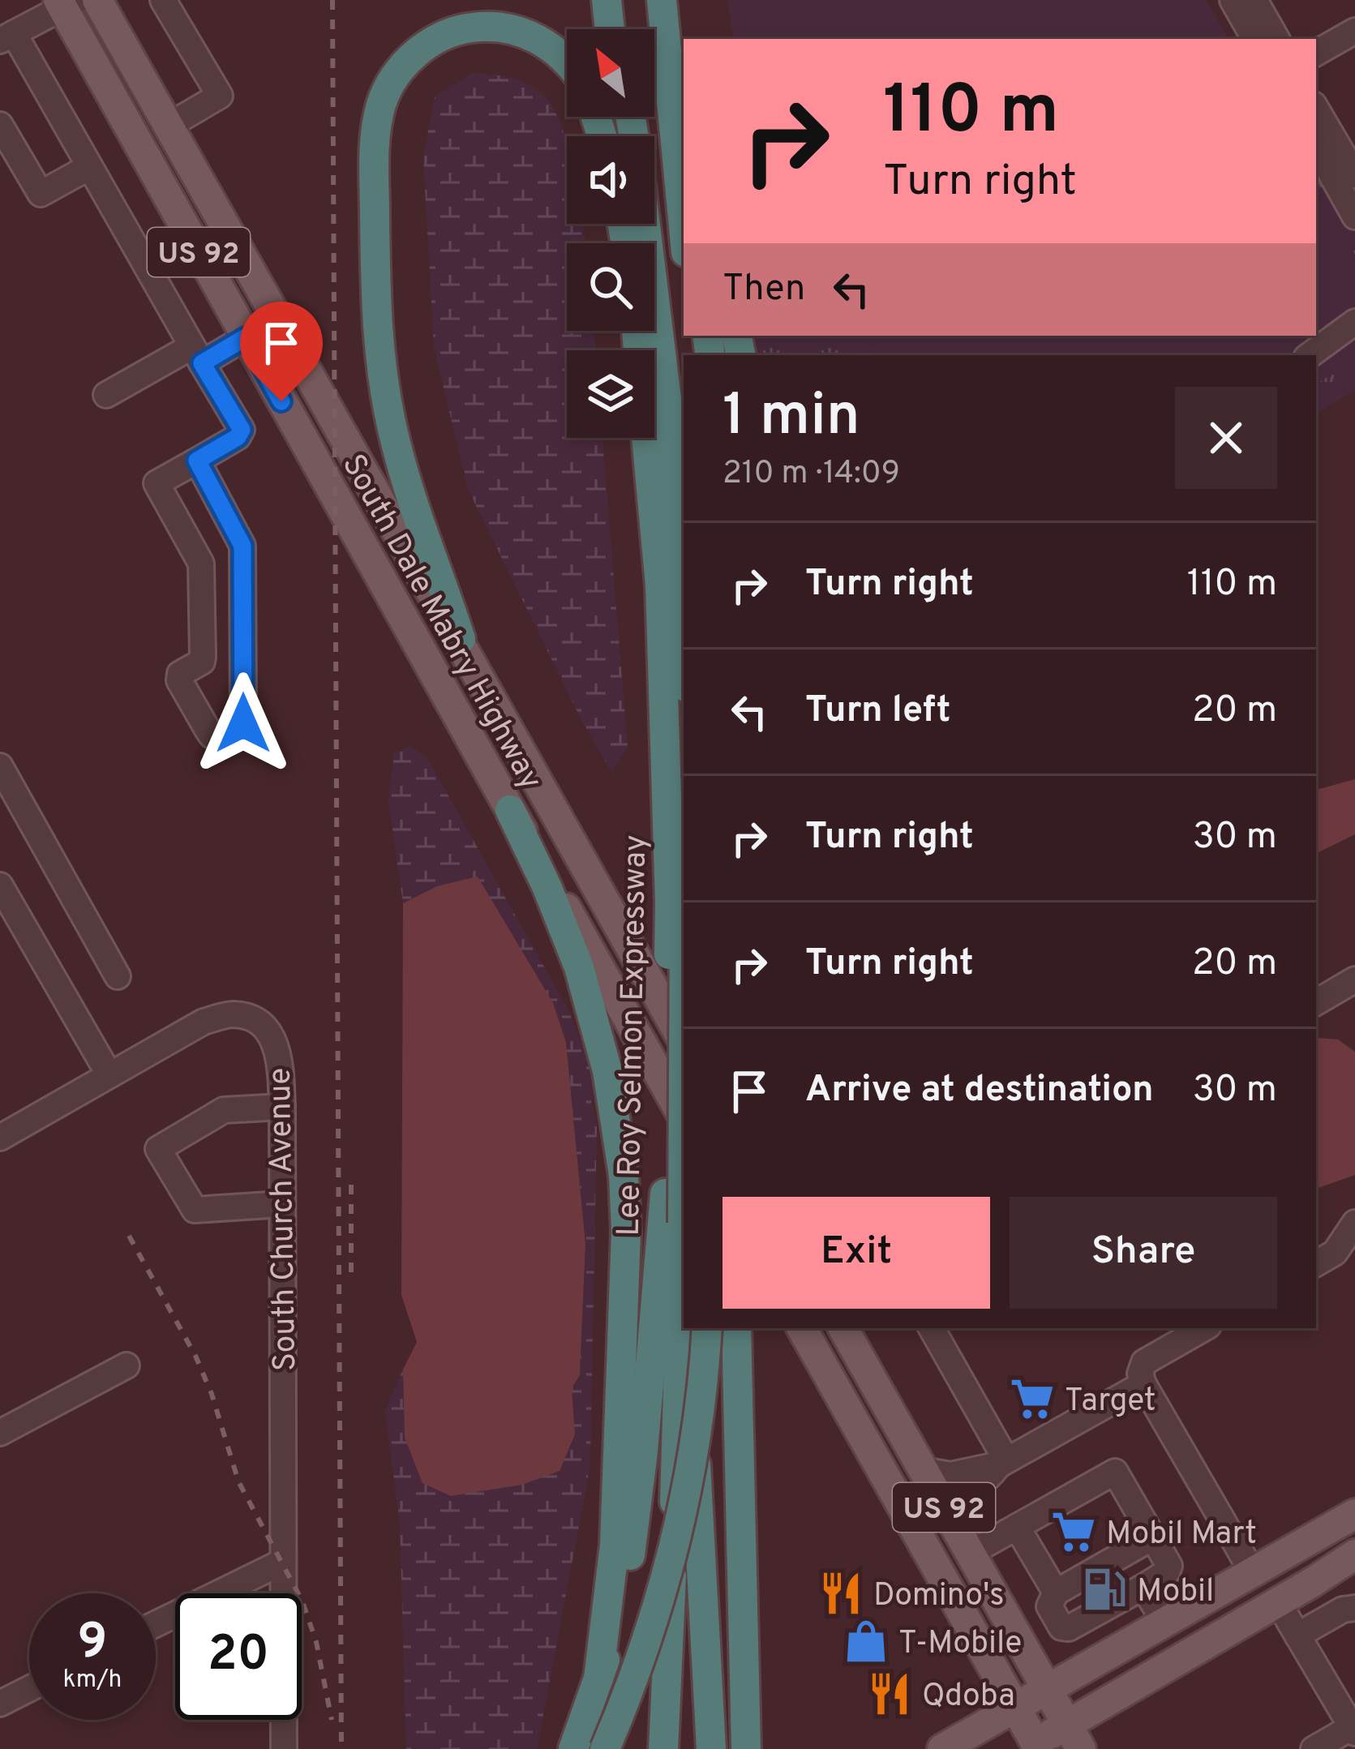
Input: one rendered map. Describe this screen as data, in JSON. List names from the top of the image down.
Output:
{
  "streets": {
    "highway": ["Lee Roy Selmon Expressway"],
    "main road": ["US 92", "South Dale Mabry Highway"],
    "street": ["South Church Avenue"]
  },
  "places": {
    "supermarket": ["Target", "Mobil Mart"],
    "fuel station": ["Mobil"],
    "restaurant": ["Domino's", "Qdoba"],
    "shop": ["T-Mobile"]
  },
  "north": "top left",
  "page": {
    "turn": ["110 m", "Turn right"],
    "then": "Then",
    "heading": ["1 min", "210 m · 14:09"],
    "list": [
      {
        "name": "Turn right",
        "value": "110 m"
      },
      {
        "name": "Turn left",
        "value": "20 m"
      },
      {
        "name": "Turn right",
        "value": "30 m"
      },
      {
        "name": "Turn right",
        "value": "20 m"
      },
      {
        "name": "Arrive at destination",
        "value": "30 m"
      }
    ],
    "buttons": ["Exit", "Share"],
    "speed": "9 km/h",
    "limit": "20"
  }
}
